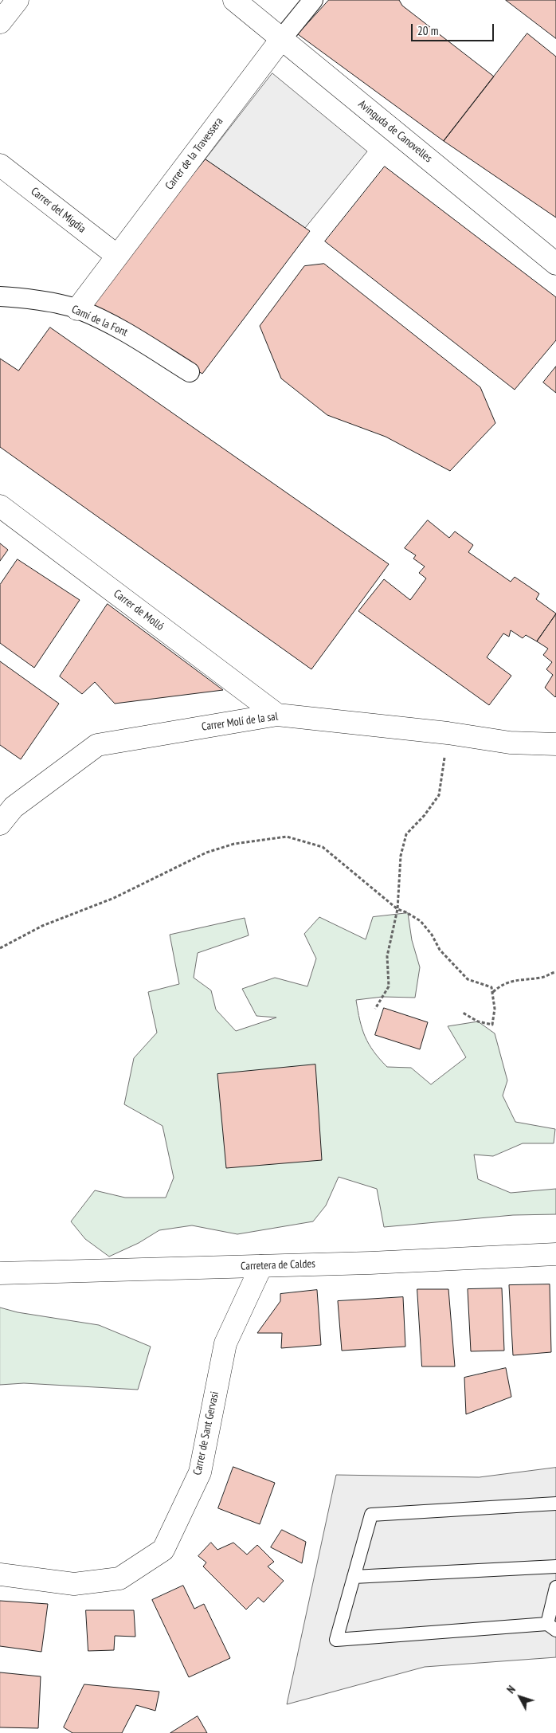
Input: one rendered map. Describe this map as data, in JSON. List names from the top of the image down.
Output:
{
  "streets": {
    "street": [
      "Avinguda de Canovelles",
      "Carrer de la Travessera",
      "Carrer del Migdia",
      "Camí de la Font",
      "Carrer de Molló",
      "Carrer Molí de la sal",
      "Carretera de Caldes",
      "Carrer de Sant Gervasi"
    ]
  },
  "crossings": [
    ["Avinguda de Canovelles", "Carrer de la Travessera"],
    ["Carrer de la Travessera", "Carrer del Migdia"],
    ["Carrer de la Travessera", "Camí de la Font"],
    ["Carrer de Molló", "Carrer Molí de la sal"],
    ["Carretera de Caldes", "Carrer de Sant Gervasi"]
  ],
  "scale_bar": "20 m",
  "north": "top left"
}
